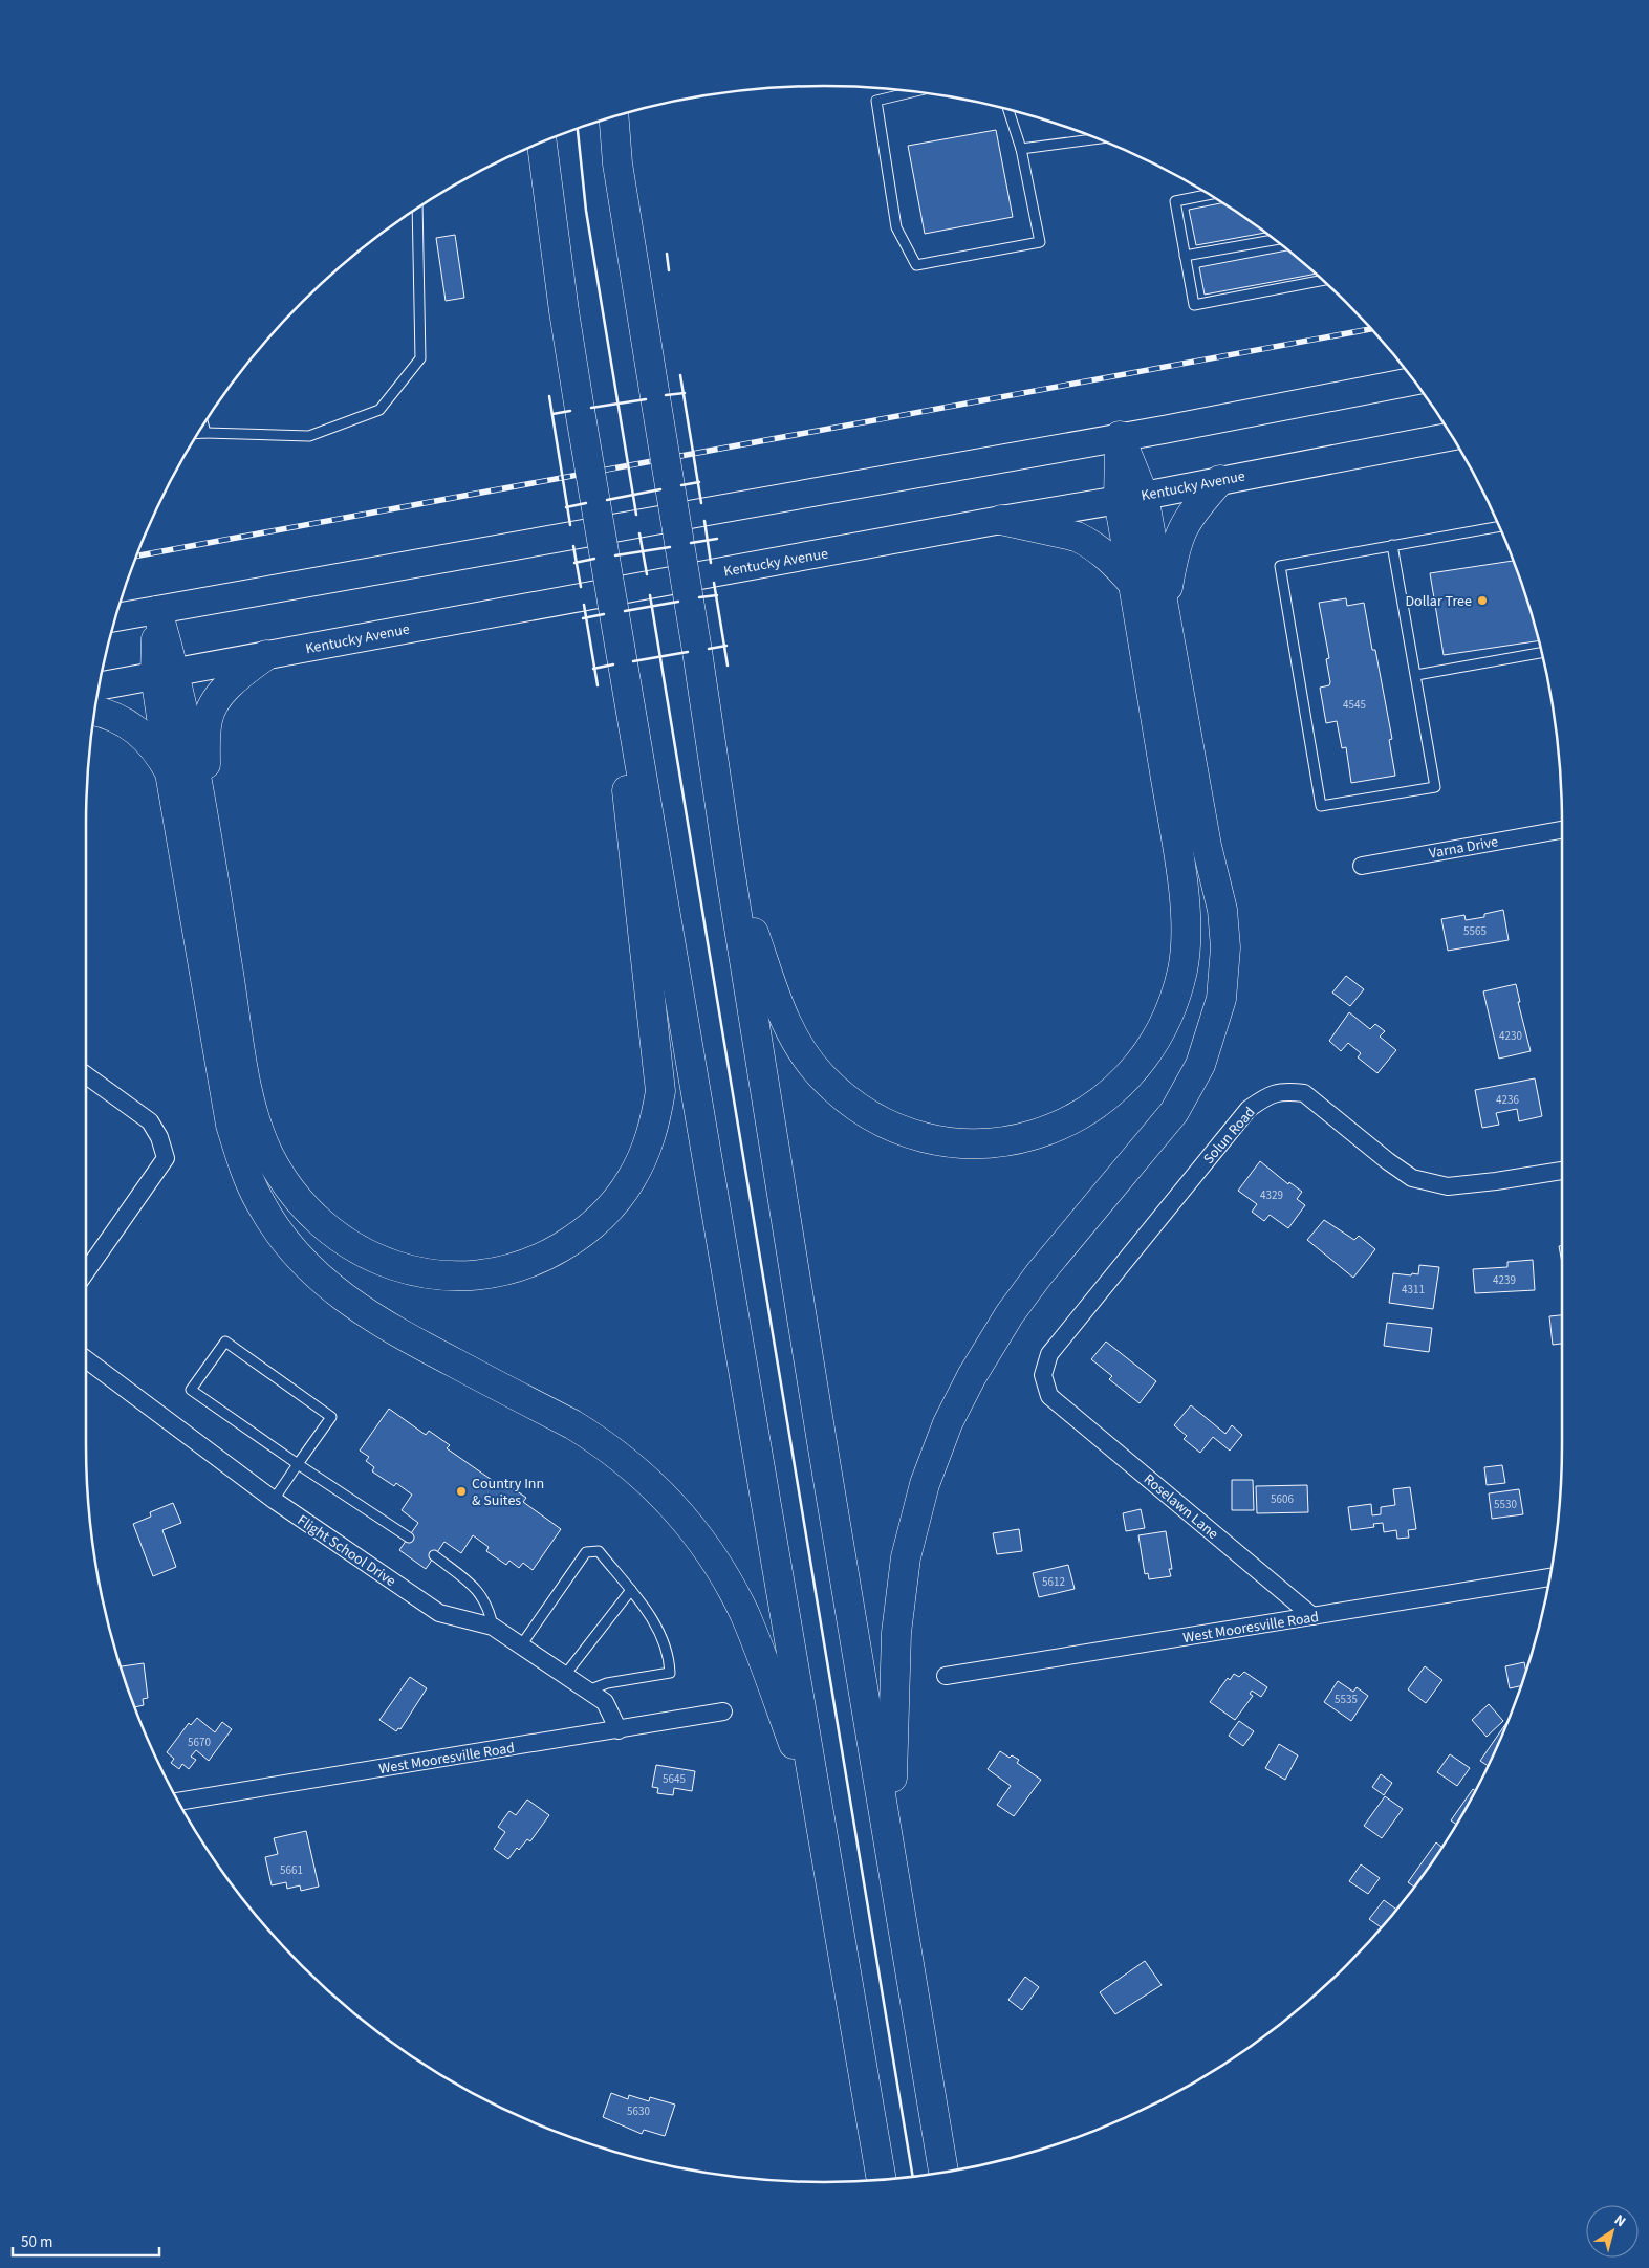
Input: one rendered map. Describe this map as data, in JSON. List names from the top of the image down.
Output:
{
  "streets": {
    "main road": ["Kentucky Avenue"],
    "street": [
      "Varna Drive",
      "Solun Road",
      "Roselawn Lane",
      "Flight School Drive",
      "West Mooresville Road"
    ]
  },
  "crossings": [
    ["Solun Road", "Roselawn Lane"],
    ["Roselawn Lane", "West Mooresville Road"],
    ["Flight School Drive", "West Mooresville Road"]
  ],
  "places": ["Dollar Tree", "Country Inn & Suites"],
  "house_numbers": [
    "4545",
    "5565",
    "4230",
    "4236",
    "4329",
    "4239",
    "4311",
    "5606",
    "5530",
    "5612",
    "5535",
    "5670",
    "5645",
    "5661",
    "5630"
  ],
  "scale_bar": "50 m",
  "north": "top right"
}
